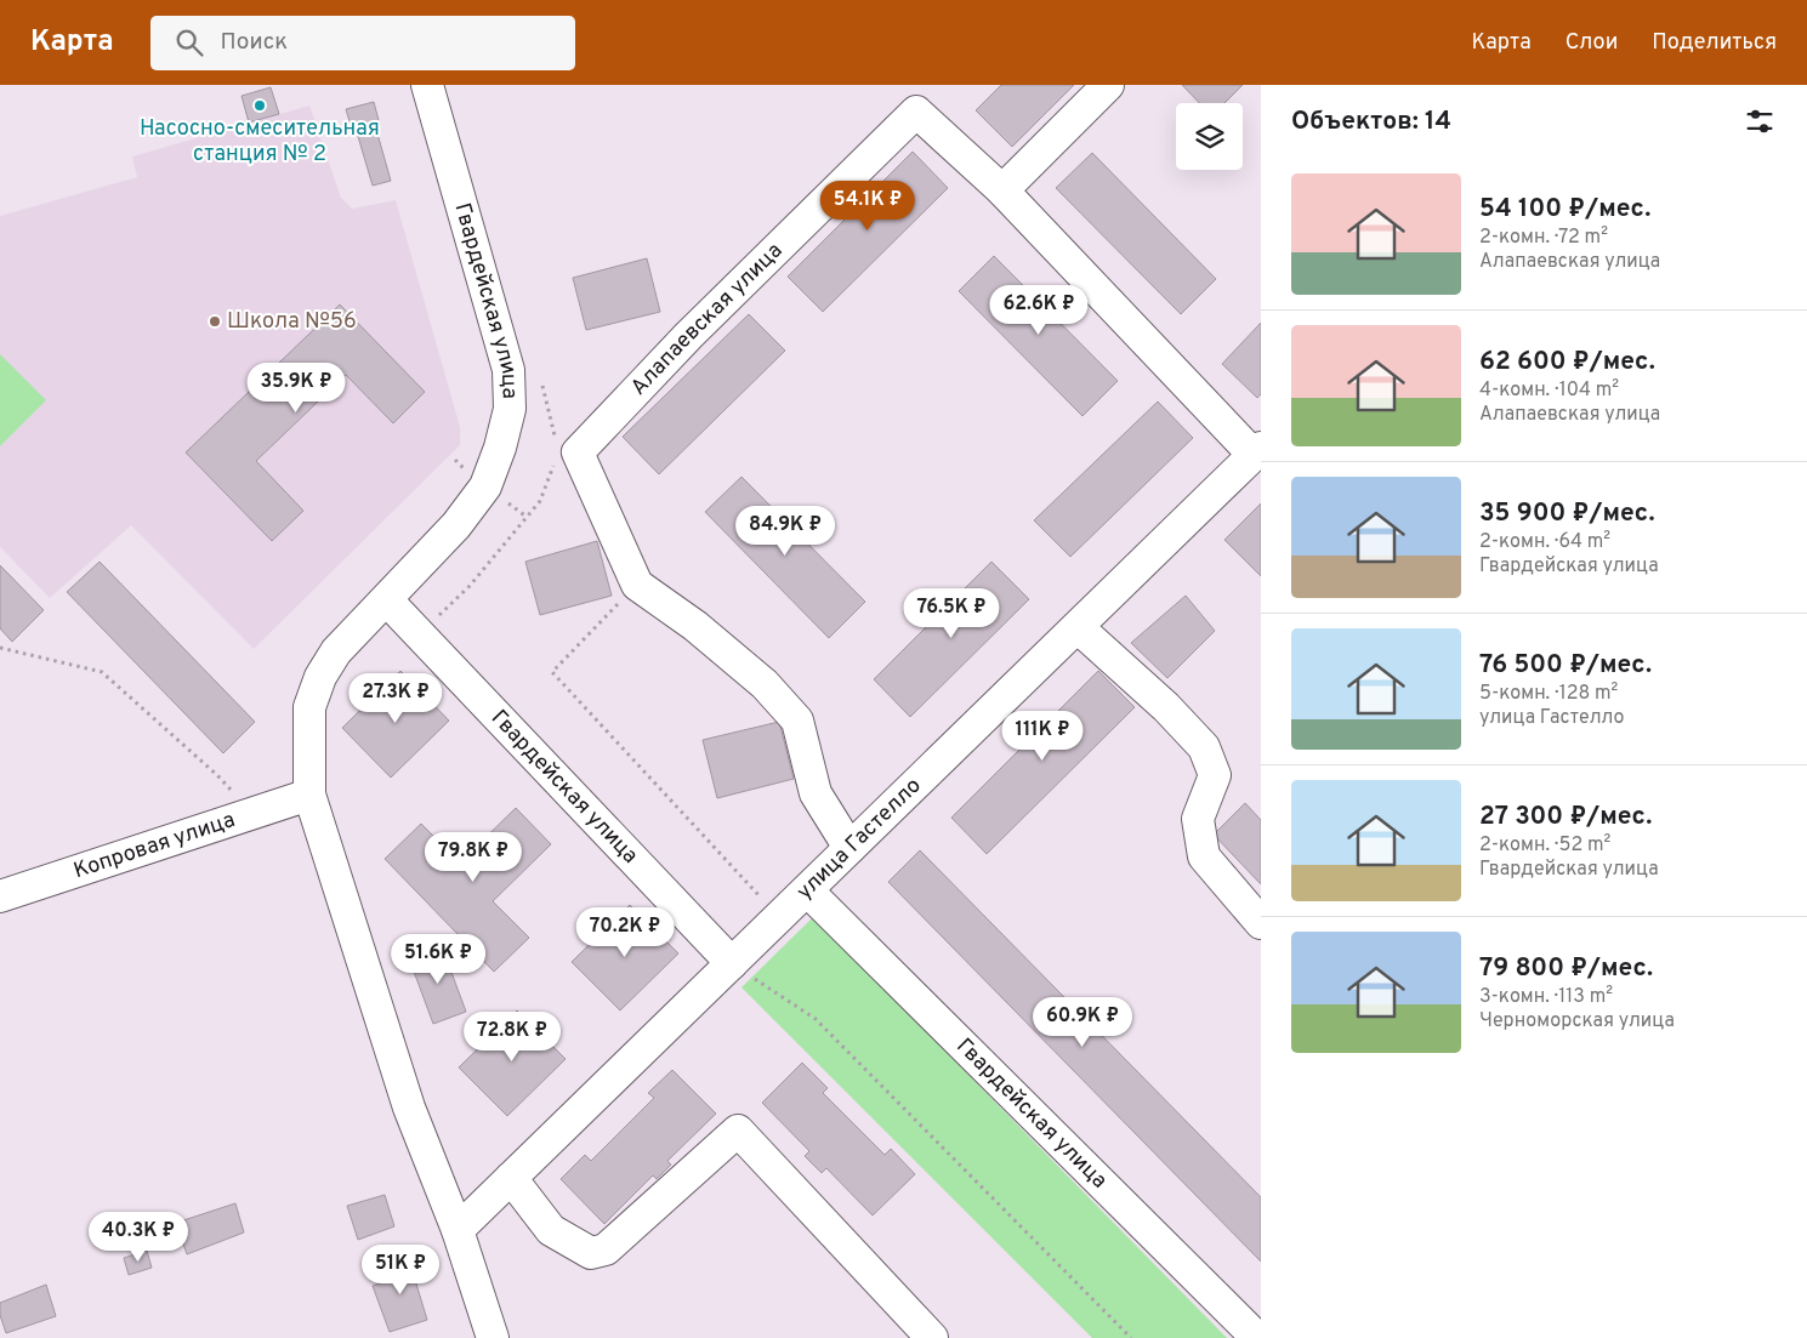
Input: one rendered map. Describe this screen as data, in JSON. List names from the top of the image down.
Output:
{
  "streets": {
    "street": [
      "Гвардейская улица",
      "Алапаевская улица",
      "улица Гастелло",
      "Копровая улица"
    ]
  },
  "crossings": [
    ["Гвардейская улица", "улица Гастелло"]
  ],
  "places": ["Насосно-смесительная станция № 2", "Школа №56"],
  "page": {
    "header": "Карта",
    "search": "Поиск",
    "nav": ["Карта", "Слои", "Поделиться"],
    "heading": "Объектов: 14",
    "list": [
      {
        "name": "54 100 ₽/мес.",
        "note": "2-комн. · 72 m² · Алапаевская улица"
      },
      {
        "name": "62 600 ₽/мес.",
        "note": "4-комн. · 104 m² · Алапаевская улица"
      },
      {
        "name": "35 900 ₽/мес.",
        "note": "2-комн. · 64 m² · Гвардейская улица"
      },
      {
        "name": "76 500 ₽/мес.",
        "note": "5-комн. · 128 m² · улица Гастелло"
      },
      {
        "name": "27 300 ₽/мес.",
        "note": "2-комн. · 52 m² · Гвардейская улица"
      },
      {
        "name": "79 800 ₽/мес.",
        "note": "3-комн. · 113 m² · Черноморская улица"
      }
    ],
    "price": [
      "54.1K ₽",
      "62.6K ₽",
      "35.9K ₽",
      "84.9K ₽",
      "76.5K ₽",
      "27.3K ₽",
      "111K ₽",
      "79.8K ₽",
      "70.2K ₽",
      "51.6K ₽",
      "60.9K ₽",
      "72.8K ₽",
      "40.3K ₽",
      "51K ₽"
    ]
  }
}
